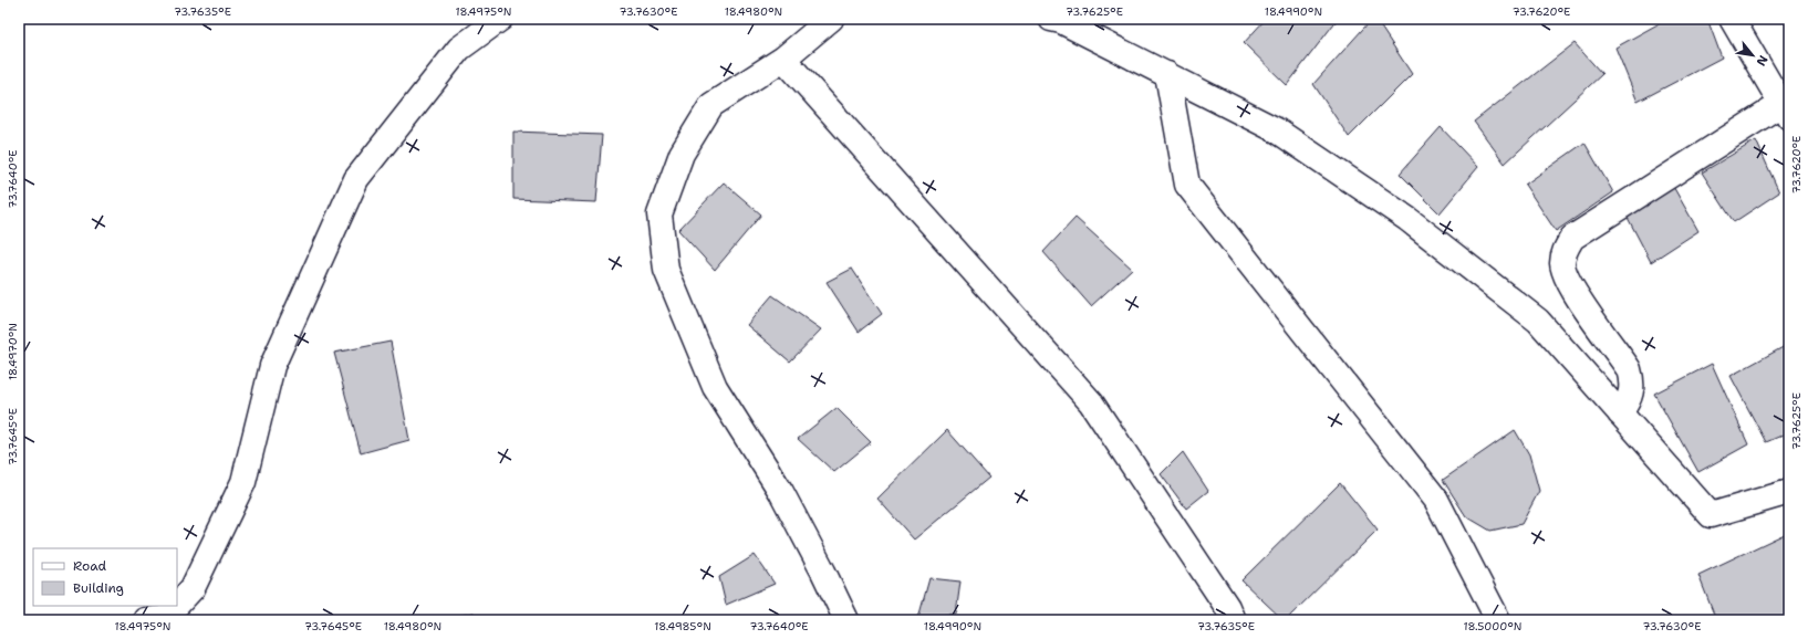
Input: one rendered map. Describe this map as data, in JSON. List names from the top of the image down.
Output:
{
  "legend": ["Road", "Building"],
  "north": "bottom right",
  "coordinates": [
    "73.7635°E",
    "18.4975°N",
    "73.7630°E",
    "18.4980°N",
    "73.7625°E",
    "18.4990°N",
    "73.7620°E",
    "73.7640°E",
    "18.4970°N",
    "73.7645°E",
    "18.4985°N",
    "18.5000°N"
  ]
}
